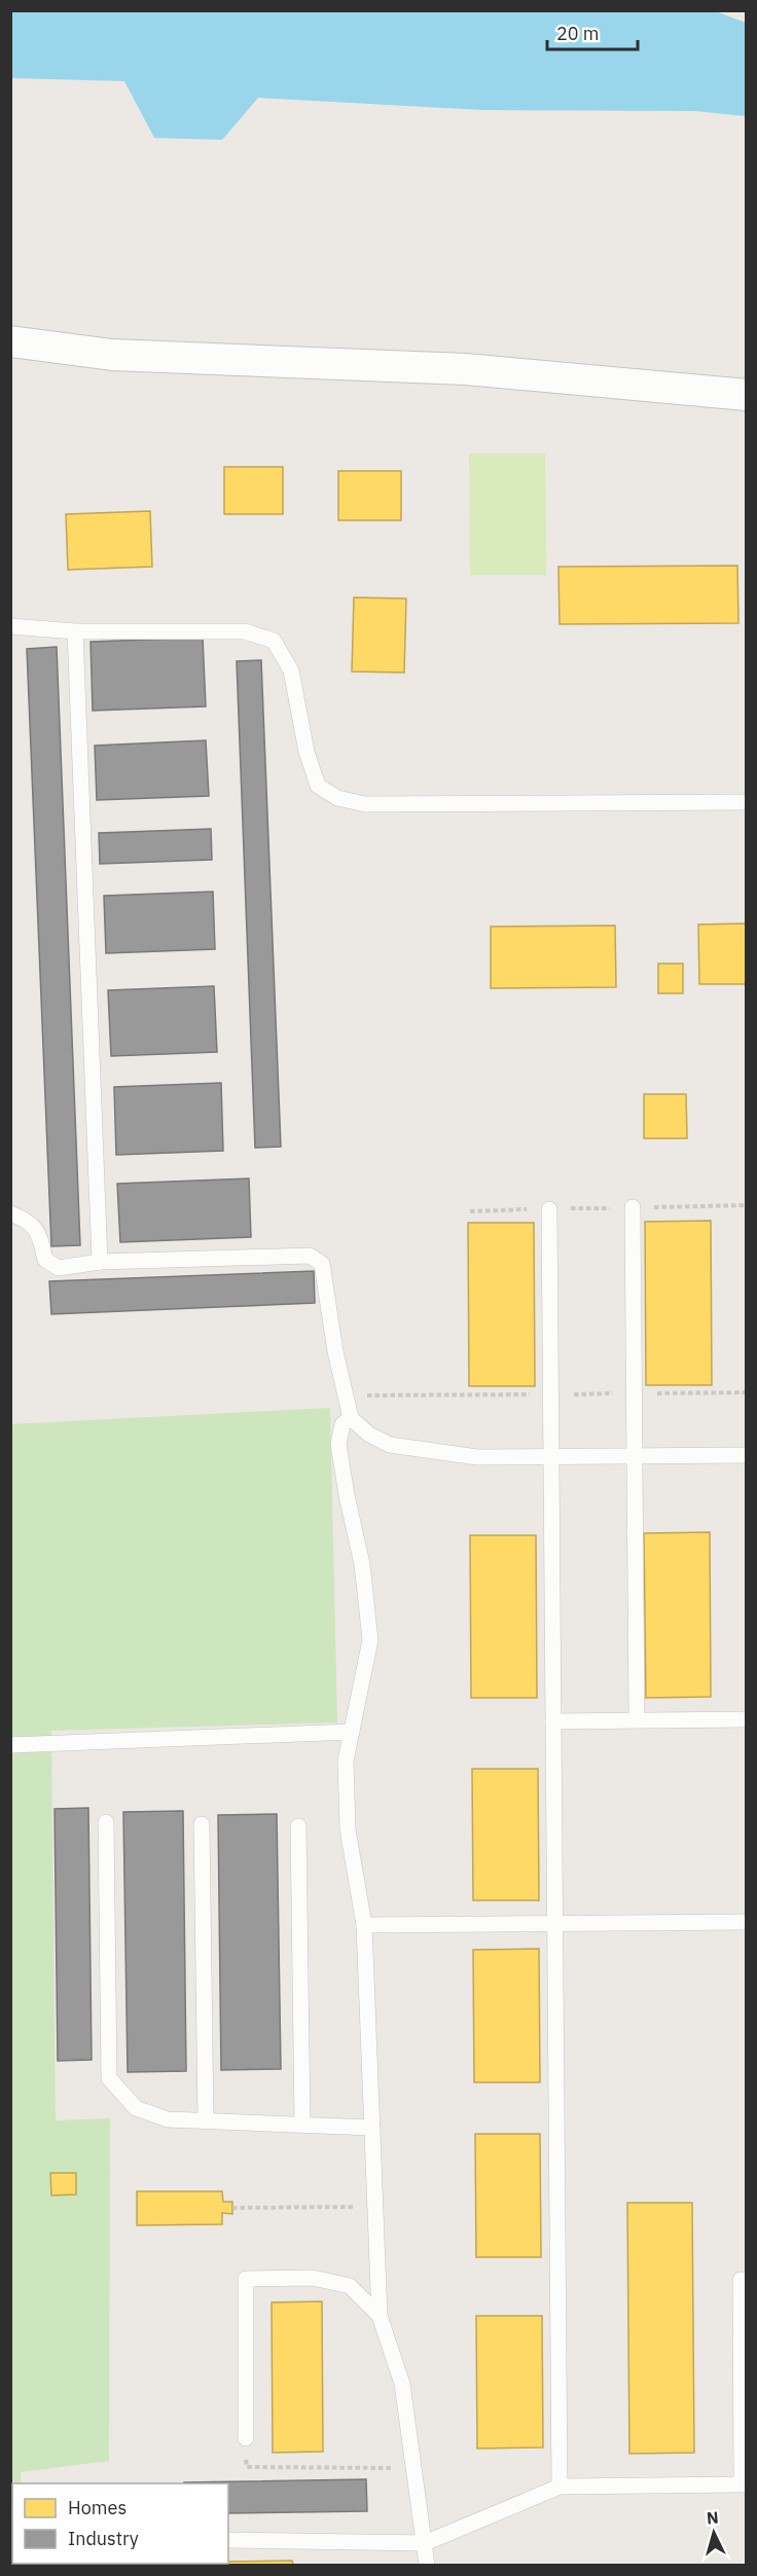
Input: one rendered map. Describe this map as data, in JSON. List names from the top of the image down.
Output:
{
  "legend": ["Homes", "Industry"],
  "scale_bar": "20 m",
  "north": "top"
}
